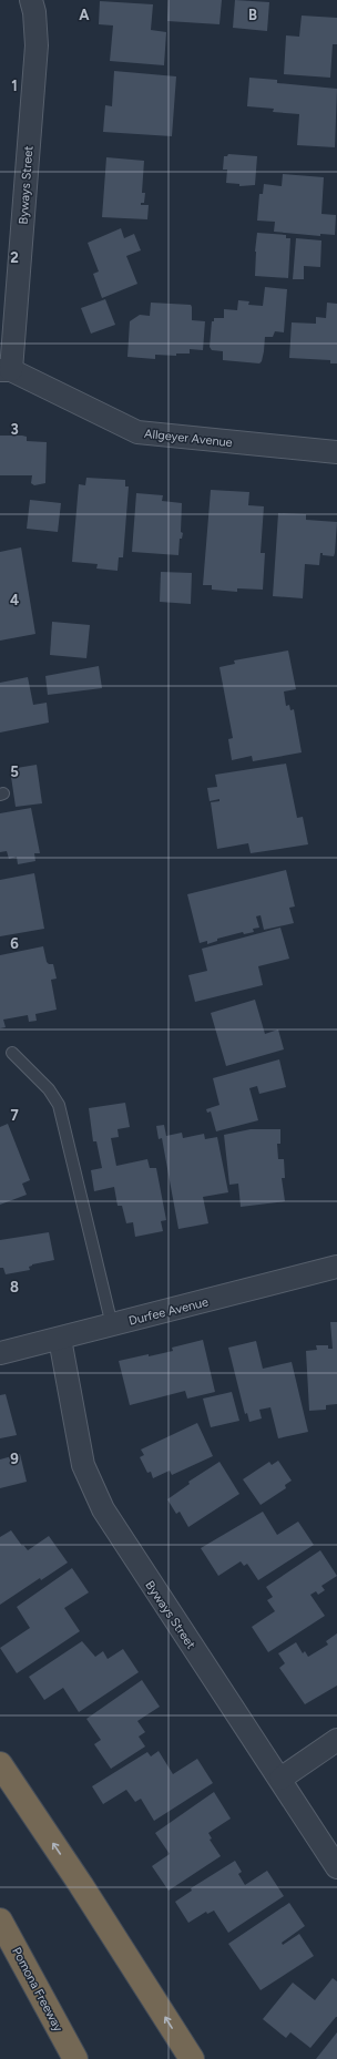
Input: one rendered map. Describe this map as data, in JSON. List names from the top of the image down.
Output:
{
  "streets": {
    "highway": ["Pomona Freeway"],
    "street": ["Byways Street", "Allgeyer Avenue", "Durfee Avenue"]
  },
  "crossings": [
    ["Byways Street", "Allgeyer Avenue"],
    ["Byways Street", "Durfee Avenue"]
  ],
  "grid": {
    "columns": ["A", "B"],
    "rows": [
      "1",
      "2",
      "3",
      "4",
      "5",
      "6",
      "7",
      "8",
      "9"
    ]
  }
}
